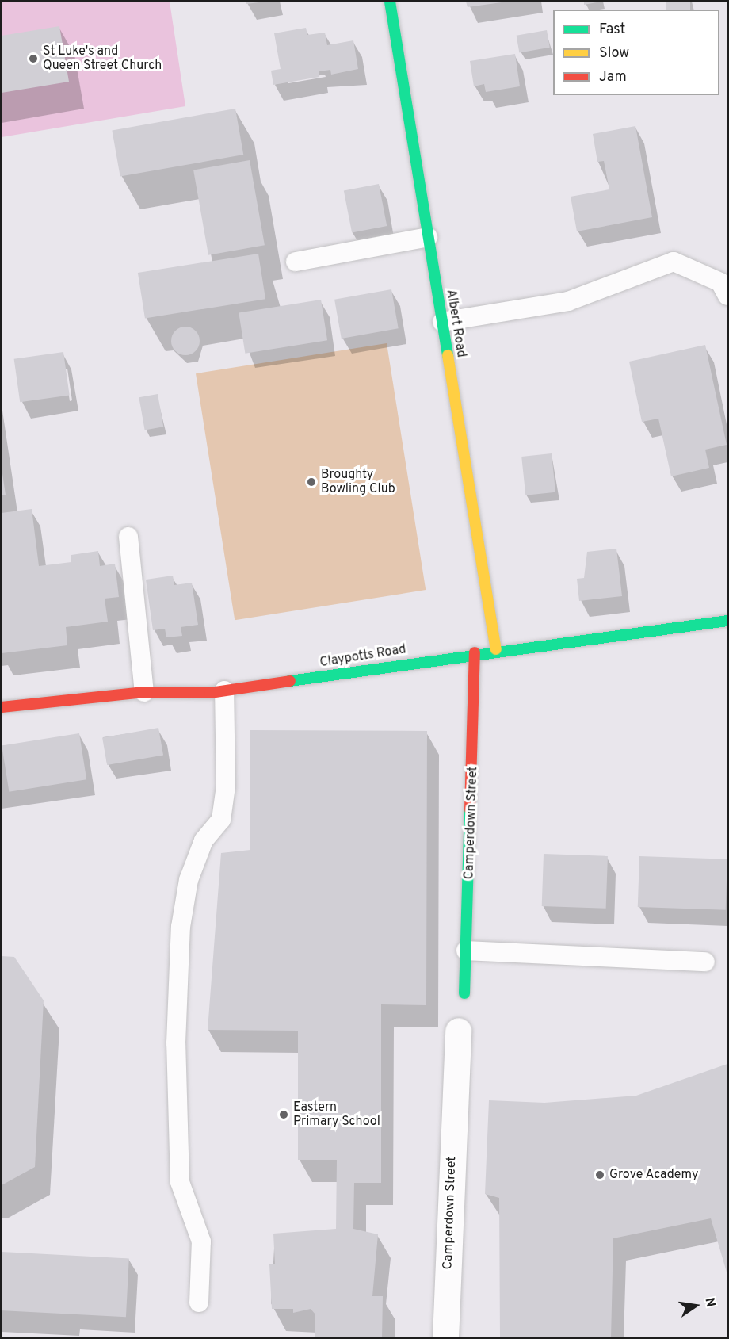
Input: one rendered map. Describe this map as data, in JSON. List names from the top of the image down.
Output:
{
  "streets": {
    "street": ["Albert Road", "Claypotts Road", "Camperdown Street"]
  },
  "crossings": [
    ["Albert Road", "Claypotts Road"],
    ["Claypotts Road", "Camperdown Street"]
  ],
  "places": [
    "St Luke's and Queen Street Church",
    "Broughty Bowling Club",
    "Eastern Primary School",
    "Grove Academy"
  ],
  "legend": ["Fast", "Slow", "Jam"],
  "north": "right"
}
